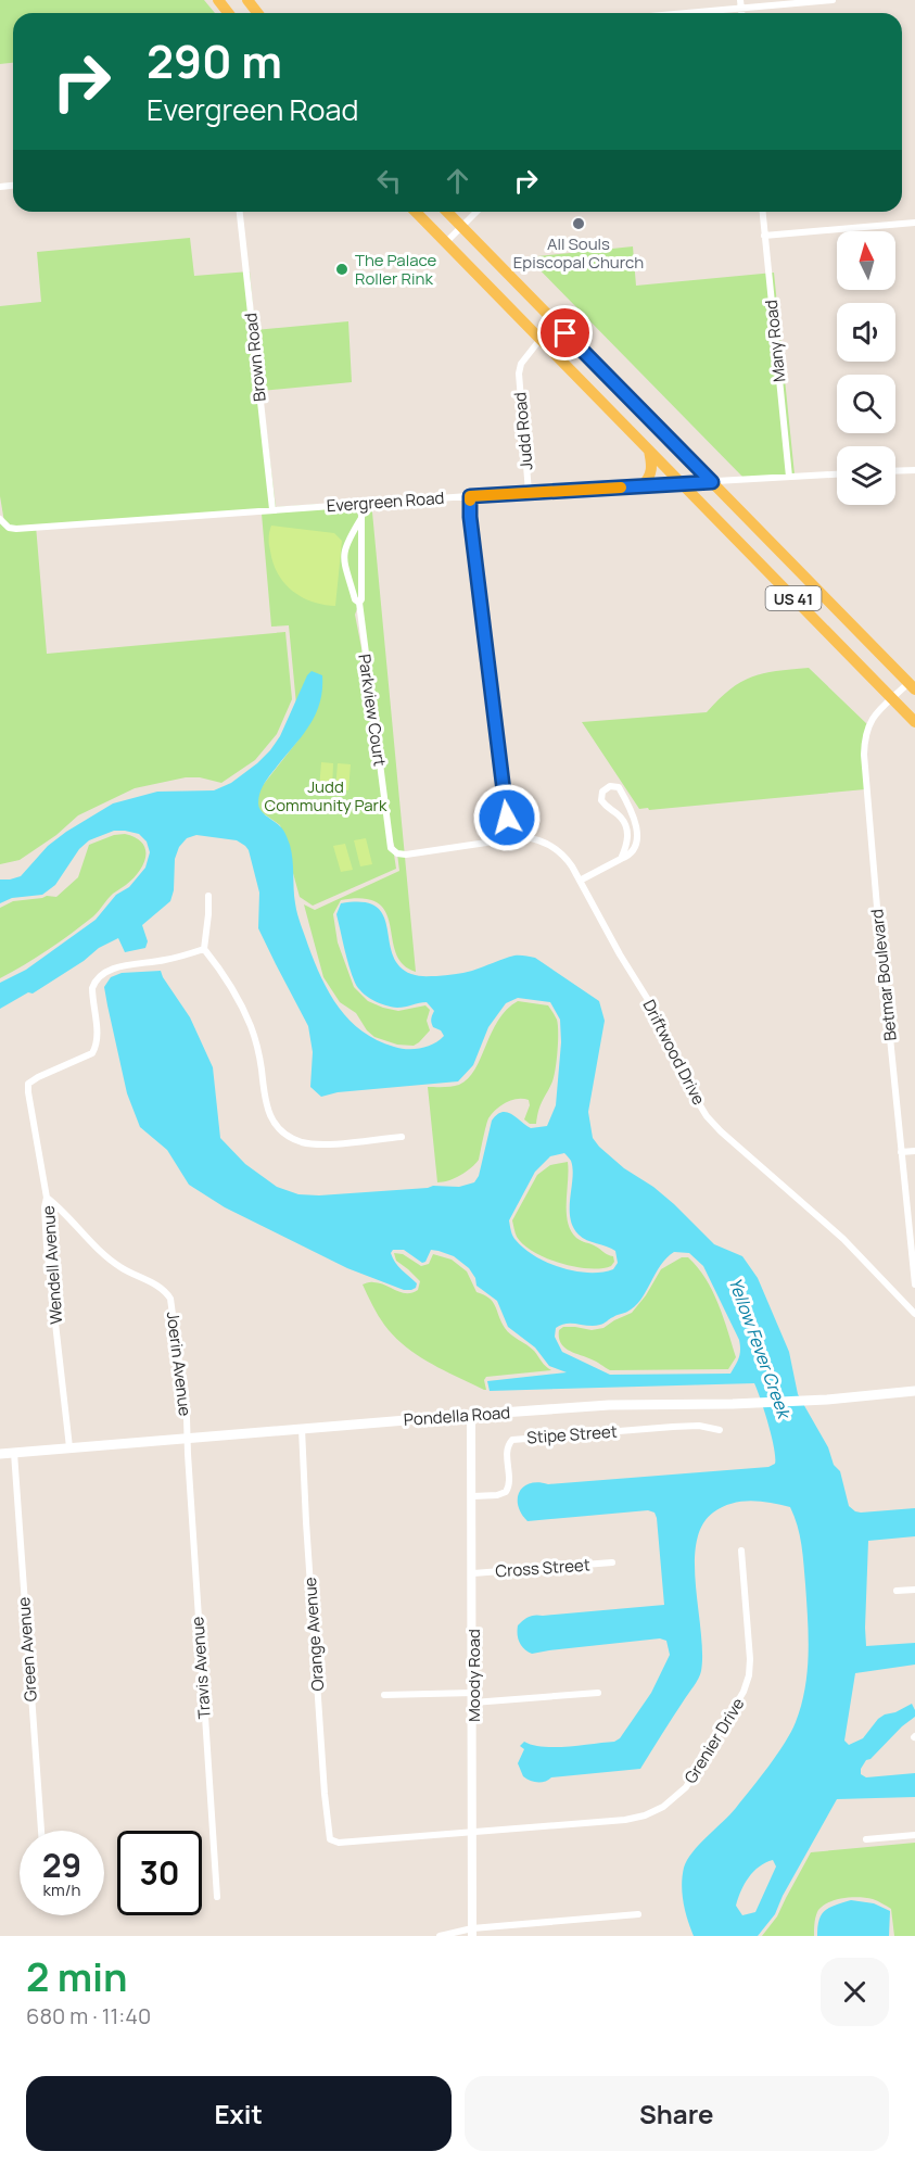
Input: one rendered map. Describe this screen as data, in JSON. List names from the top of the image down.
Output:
{
  "streets": {
    "main road": ["US 41", "Pondella Road"],
    "street": [
      "Many Road",
      "Brown Road",
      "Judd Road",
      "Evergreen Road",
      "Parkview Court",
      "Betmar Boulevard",
      "Driftwood Drive",
      "Wendell Avenue",
      "Joerin Avenue",
      "Stipe Street",
      "Cross Street",
      "Orange Avenue",
      "Green Avenue",
      "Travis Avenue",
      "Moody Road",
      "Grenier Drive"
    ]
  },
  "crossings": [
    ["Many Road", "Evergreen Road"],
    ["Brown Road", "Evergreen Road"],
    ["Judd Road", "Evergreen Road"],
    ["Judd Road", "US 41"],
    ["Evergreen Road", "US 41"],
    ["Evergreen Road", "Parkview Court"],
    ["US 41", "Betmar Boulevard"],
    ["Parkview Court", "Driftwood Drive"],
    ["Wendell Avenue", "Joerin Avenue"],
    ["Wendell Avenue", "Pondella Road"],
    ["Joerin Avenue", "Pondella Road"],
    ["Joerin Avenue", "Travis Avenue"],
    ["Pondella Road", "Orange Avenue"],
    ["Pondella Road", "Green Avenue"],
    ["Pondella Road", "Travis Avenue"],
    ["Pondella Road", "Moody Road"],
    ["Stipe Street", "Moody Road"],
    ["Cross Street", "Moody Road"],
    ["Orange Avenue", "Grenier Drive"],
    ["Moody Road", "Grenier Drive"]
  ],
  "water": ["Yellow Fever Creek"],
  "parks": ["Judd Community Park"],
  "places": ["All Souls Episcopal Church", "The Palace Roller Rink"],
  "north": "top",
  "page": {
    "turn": ["290 m", "Evergreen Road"],
    "speed": "29 km/h",
    "limit": "30",
    "heading": ["2 min", "680 m · 11:40"],
    "buttons": ["Exit", "Share"]
  }
}
